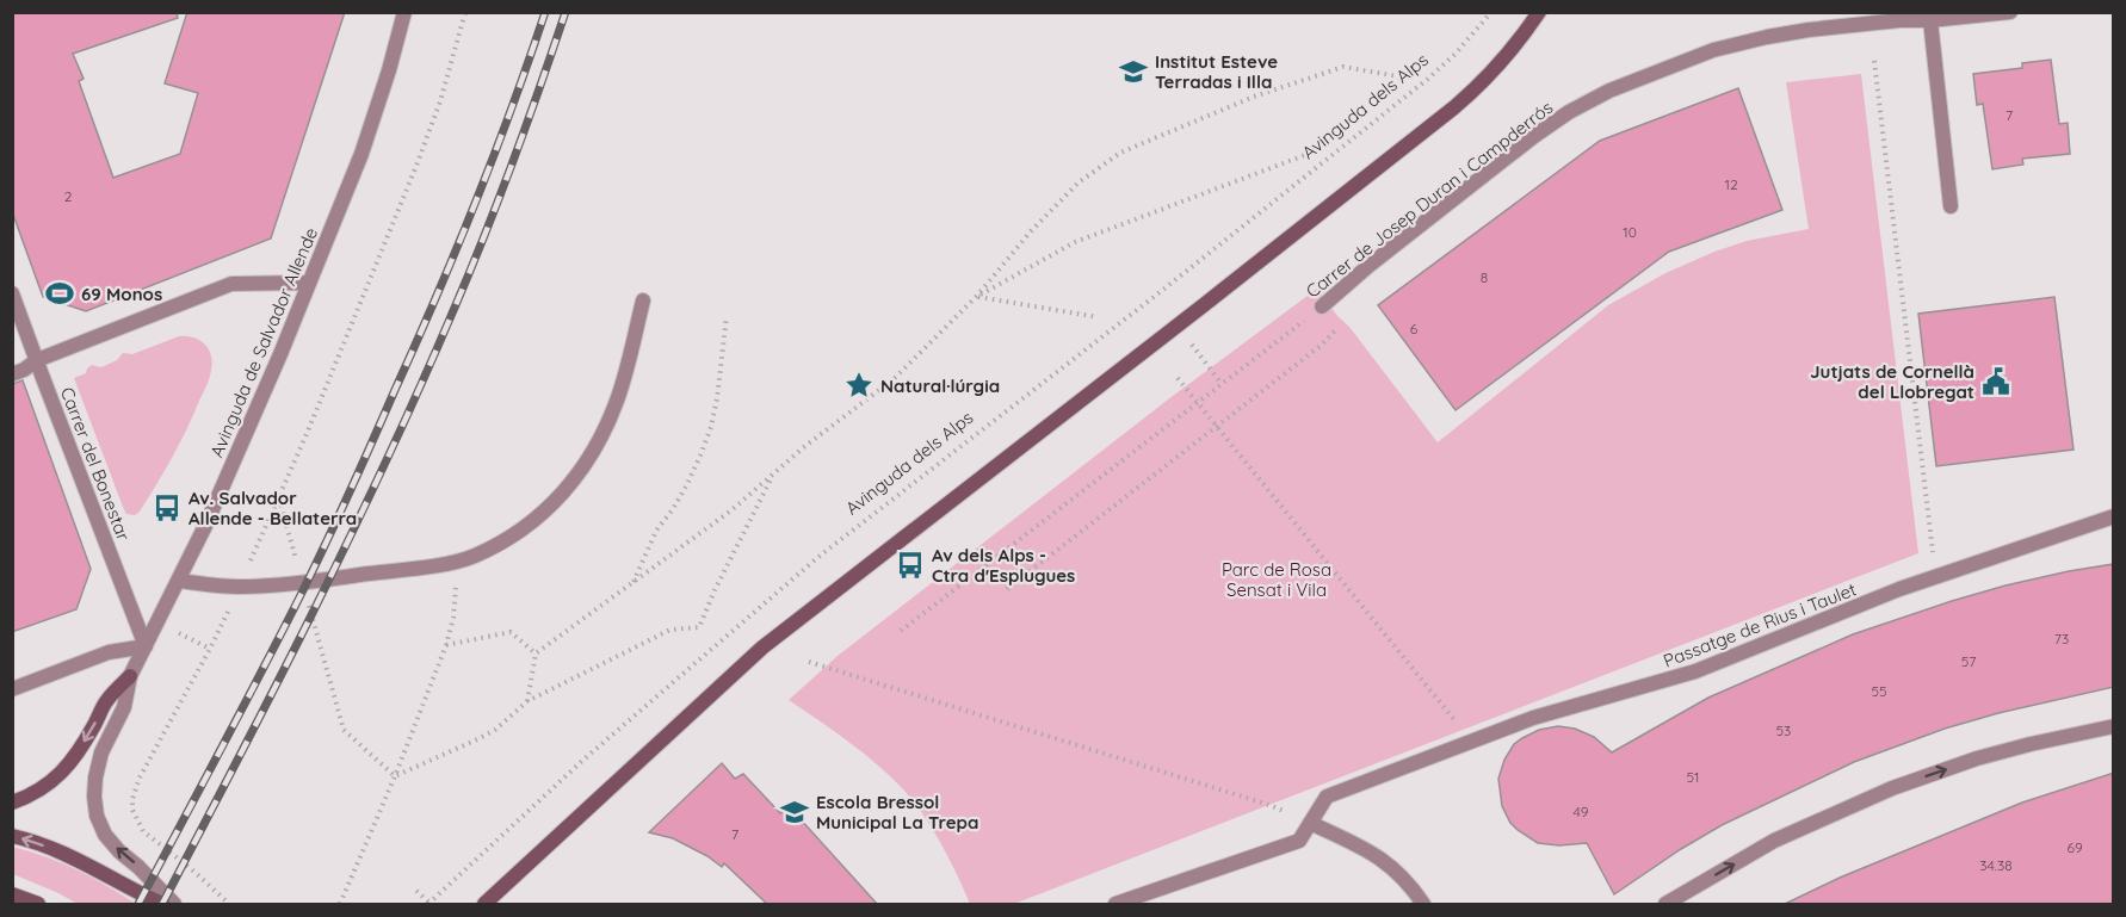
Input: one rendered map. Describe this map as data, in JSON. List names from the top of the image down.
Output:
{
  "streets": {
    "street": [
      "Carrer de Josep Duran i Campderrós",
      "Avinguda de Salvador Allende",
      "Carrer del Bonestar",
      "Passatge de Rius i Taulet"
    ],
    "path": ["Avinguda dels Alps"]
  },
  "crossings": [
    ["Avinguda de Salvador Allende", "Carrer del Bonestar"]
  ],
  "parks": ["Parc de Rosa Sensat i Vila"],
  "places": {
    "school or university": ["Institut Esteve Terradas i Illa", "Escola Bressol Municipal La Trepa"],
    "sports": ["69 Monos"],
    "public building": ["Jutjats de Cornellà del Llobregat"],
    "place": ["Natural·lúrgia"],
    "bus stop": ["Av. Salvador Allende - Bellaterra", "Av dels Alps - Ctra d'Esplugues"]
  },
  "house_numbers": [
    "7",
    "12",
    "2",
    "10",
    "8",
    "6",
    "73",
    "57",
    "55",
    "53",
    "51",
    "49",
    "7",
    "69",
    "34.38"
  ]
}
